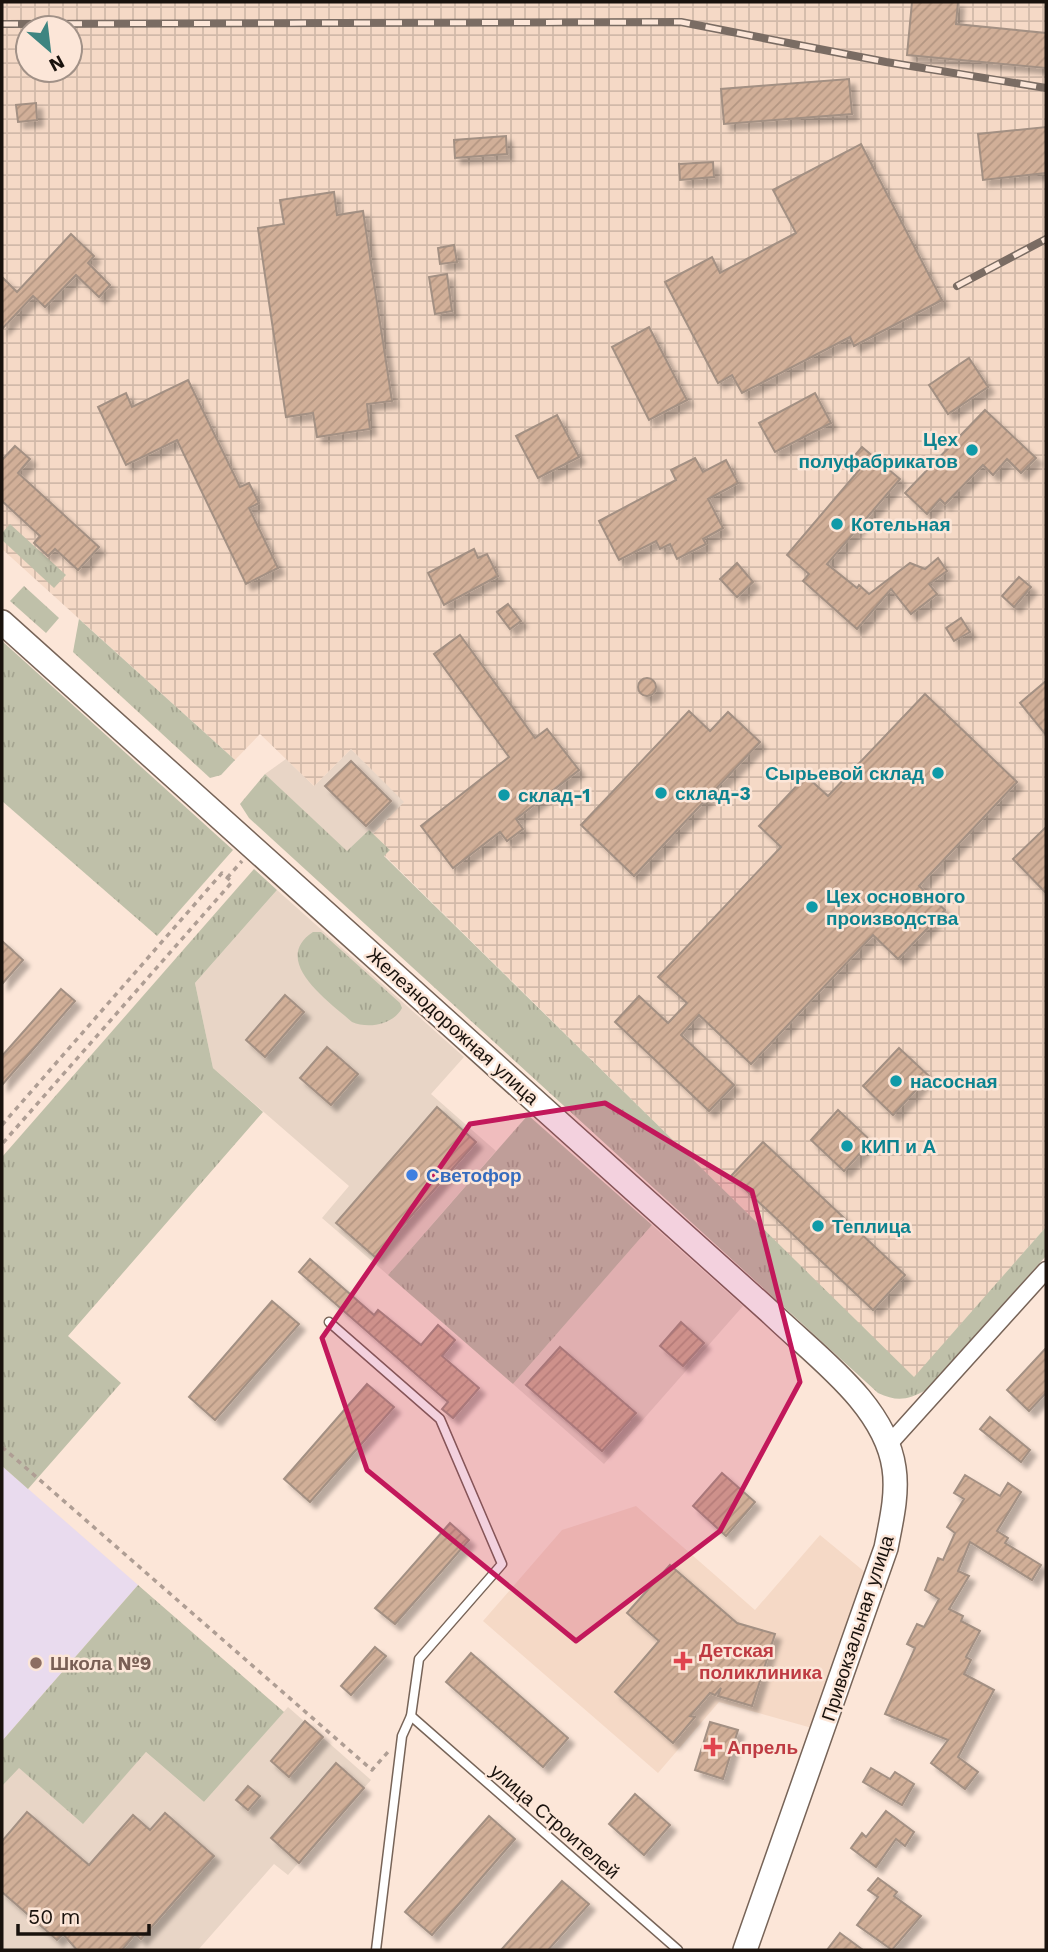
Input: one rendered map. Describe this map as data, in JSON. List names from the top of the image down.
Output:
{
  "streets": {
    "main road": ["Железнодорожная улица", "Привокзальная улица"],
    "lane": ["улица Строителей"]
  },
  "crossings": [
    ["Железнодорожная улица", "Привокзальная улица"]
  ],
  "places": {
    "other": [
      "Цех полуфабрикатов",
      "Котельная",
      "Сырьевой склад",
      "склад-3",
      "склад-1",
      "Цех основного производства",
      "насосная",
      "КИП и А",
      "Светофор",
      "Теплица",
      "Школа №9"
    ],
    "health": ["Детская поликлиника", "Апрель"]
  },
  "scale_bar": "50 m",
  "north": "bottom right"
}
